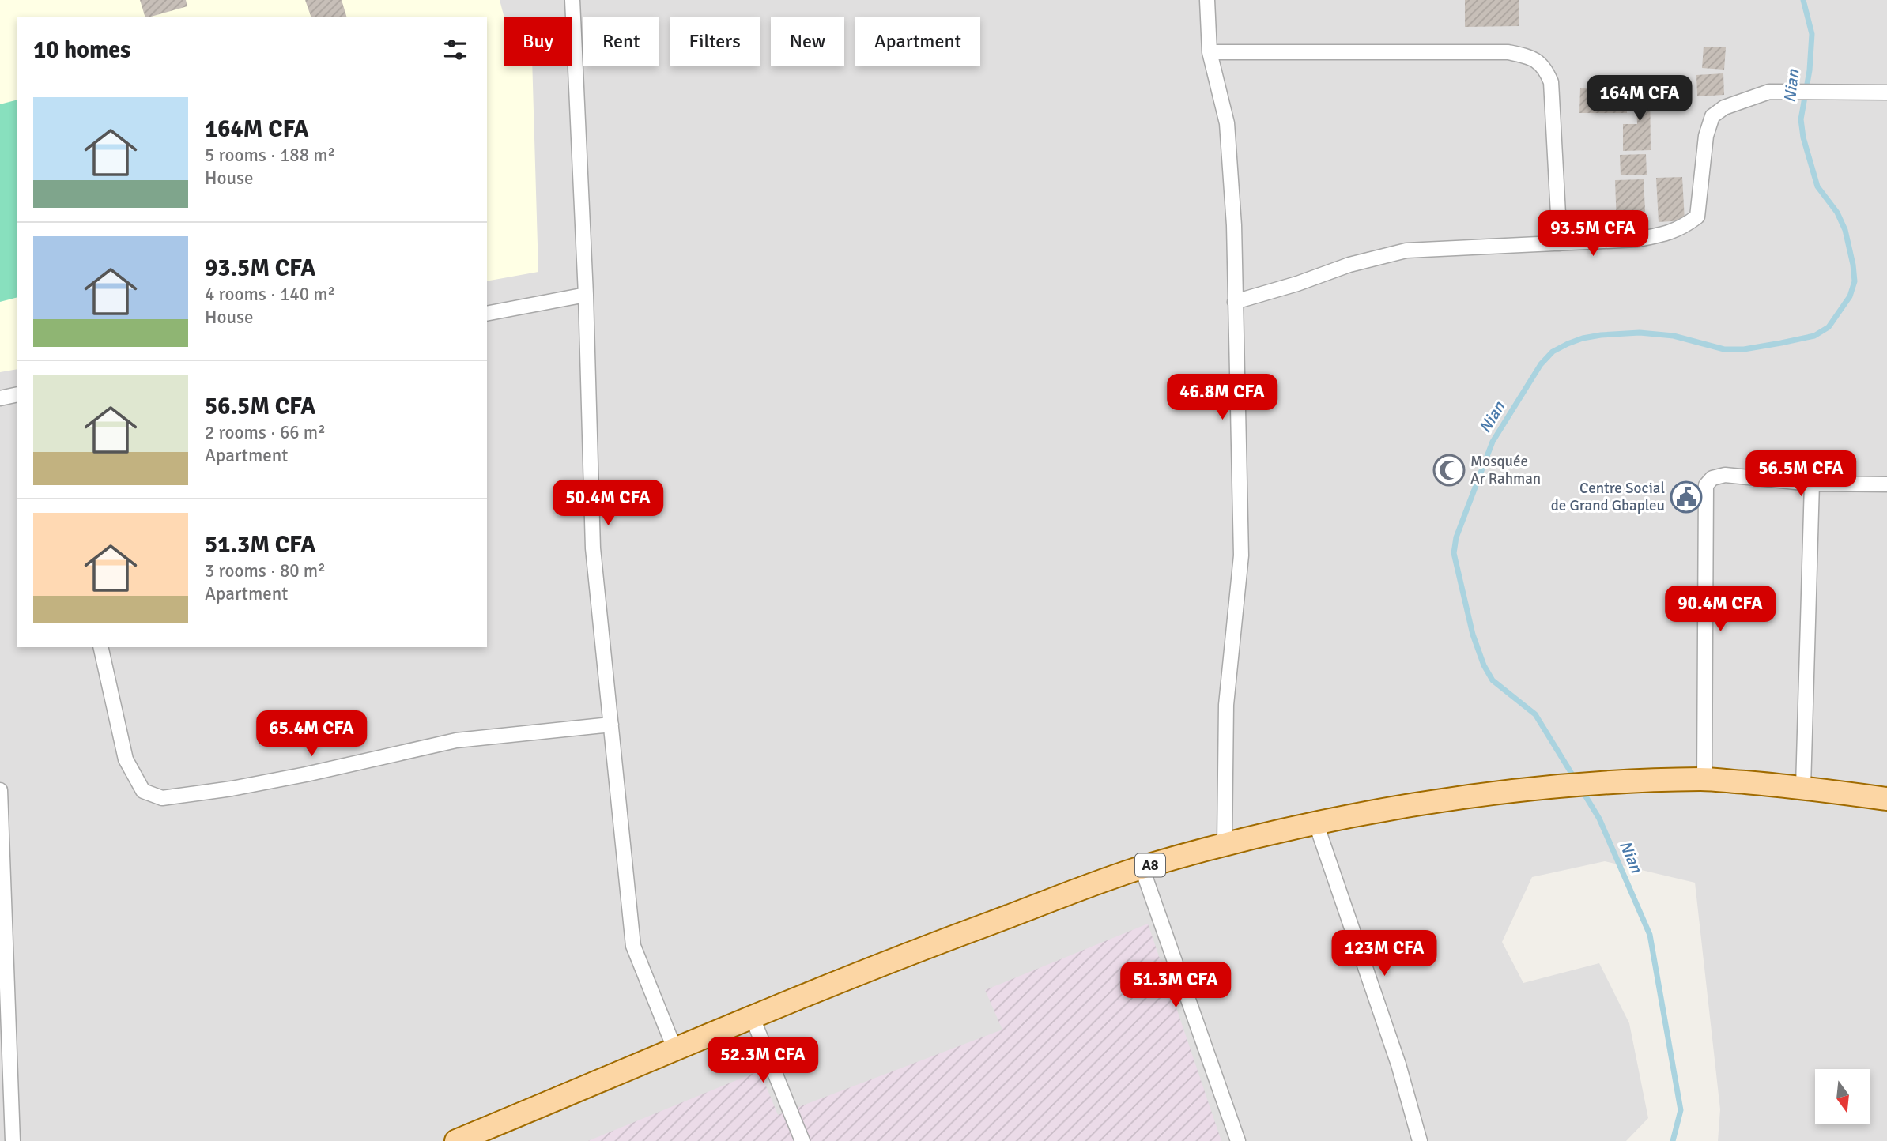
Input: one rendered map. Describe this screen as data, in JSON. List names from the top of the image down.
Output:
{
  "streets": {
    "main road": ["A8"]
  },
  "water": ["Nian"],
  "places": {
    "mosque": ["Mosquée Ar Rahman"],
    "public building": ["Centre Social de Grand Gbapleu"]
  },
  "north": "bottom",
  "page": {
    "chip": [
      "Buy",
      "Rent",
      "Filters",
      "New",
      "Apartment"
    ],
    "heading": "10 homes",
    "price": [
      "164M CFA",
      "93.5M CFA",
      "46.8M CFA",
      "56.5M CFA",
      "50.4M CFA",
      "90.4M CFA",
      "65.4M CFA",
      "123M CFA",
      "51.3M CFA",
      "52.3M CFA"
    ],
    "list": [
      {
        "name": "164M CFA",
        "note": "5 rooms · 188 m² · House"
      },
      {
        "name": "93.5M CFA",
        "note": "4 rooms · 140 m² · House"
      },
      {
        "name": "56.5M CFA",
        "note": "2 rooms · 66 m² · Apartment"
      },
      {
        "name": "51.3M CFA",
        "note": "3 rooms · 80 m² · Apartment"
      }
    ]
  }
}
